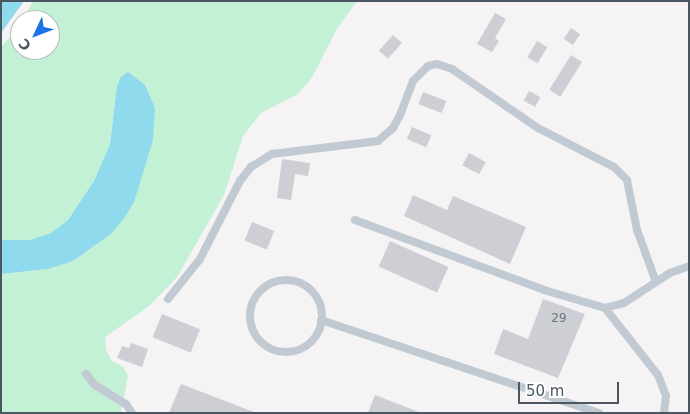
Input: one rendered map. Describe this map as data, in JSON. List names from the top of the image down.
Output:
{
  "house_numbers": ["29"],
  "scale_bar": "50 m",
  "north": "bottom left"
}
